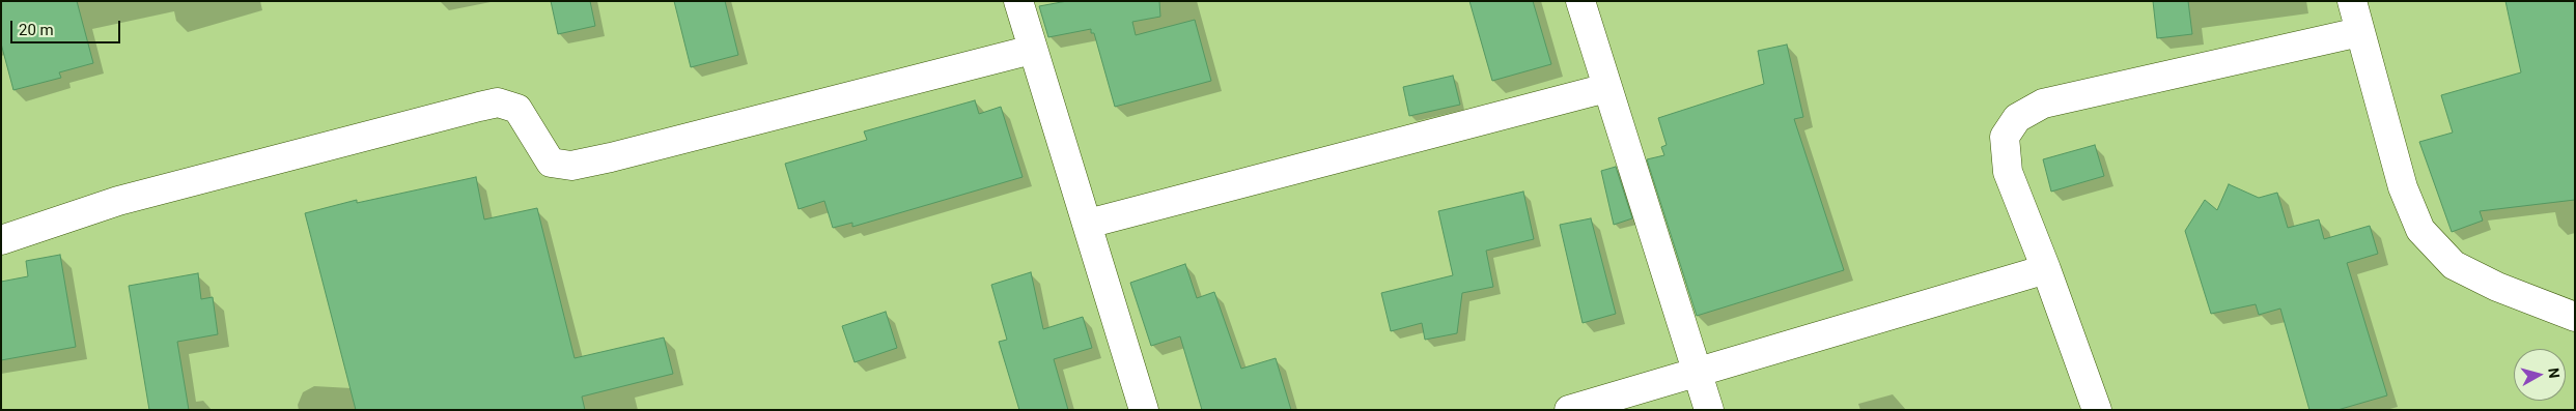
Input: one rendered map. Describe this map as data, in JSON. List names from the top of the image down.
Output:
{
  "scale_bar": "20 m",
  "north": "right"
}
